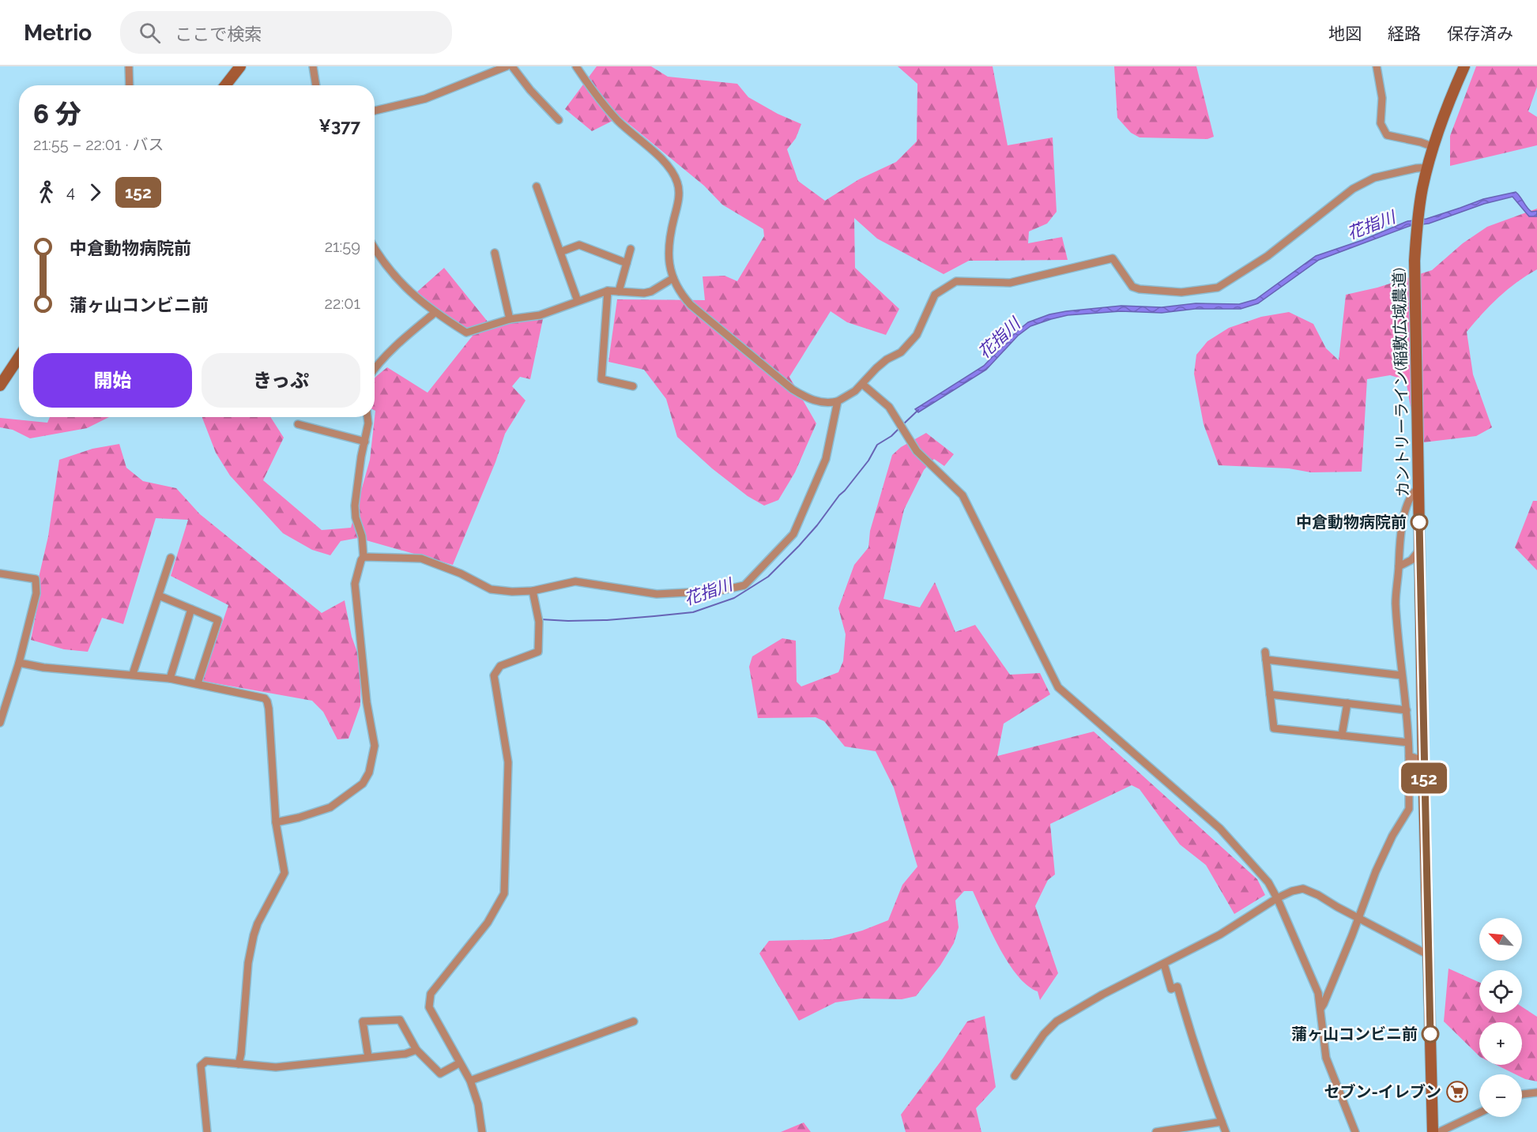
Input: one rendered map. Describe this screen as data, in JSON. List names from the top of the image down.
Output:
{
  "streets": {
    "street": ["カントリーライン(稲敷広域農道)"]
  },
  "water": ["花指川"],
  "places": {
    "other": ["中倉動物病院前", "蒲ヶ山コンビニ前"],
    "supermarket": ["セブン-イレブン"]
  },
  "lines": ["bus line 152"],
  "north": "top left",
  "page": {
    "header": "Metrio",
    "search": "ここで検索",
    "nav": ["地図", "経路", "保存済み"],
    "on_map": "152",
    "heading": ["6 分", "21:55 – 22:01 · バス", "¥377"],
    "legs": ["4", "152"],
    "list": [
      {
        "name": "中倉動物病院前",
        "value": "21:59"
      },
      {
        "name": "蒲ヶ山コンビニ前",
        "value": "22:01"
      }
    ],
    "buttons": ["開始", "きっぷ"],
    "map_buttons": ["+", "−"]
  }
}
